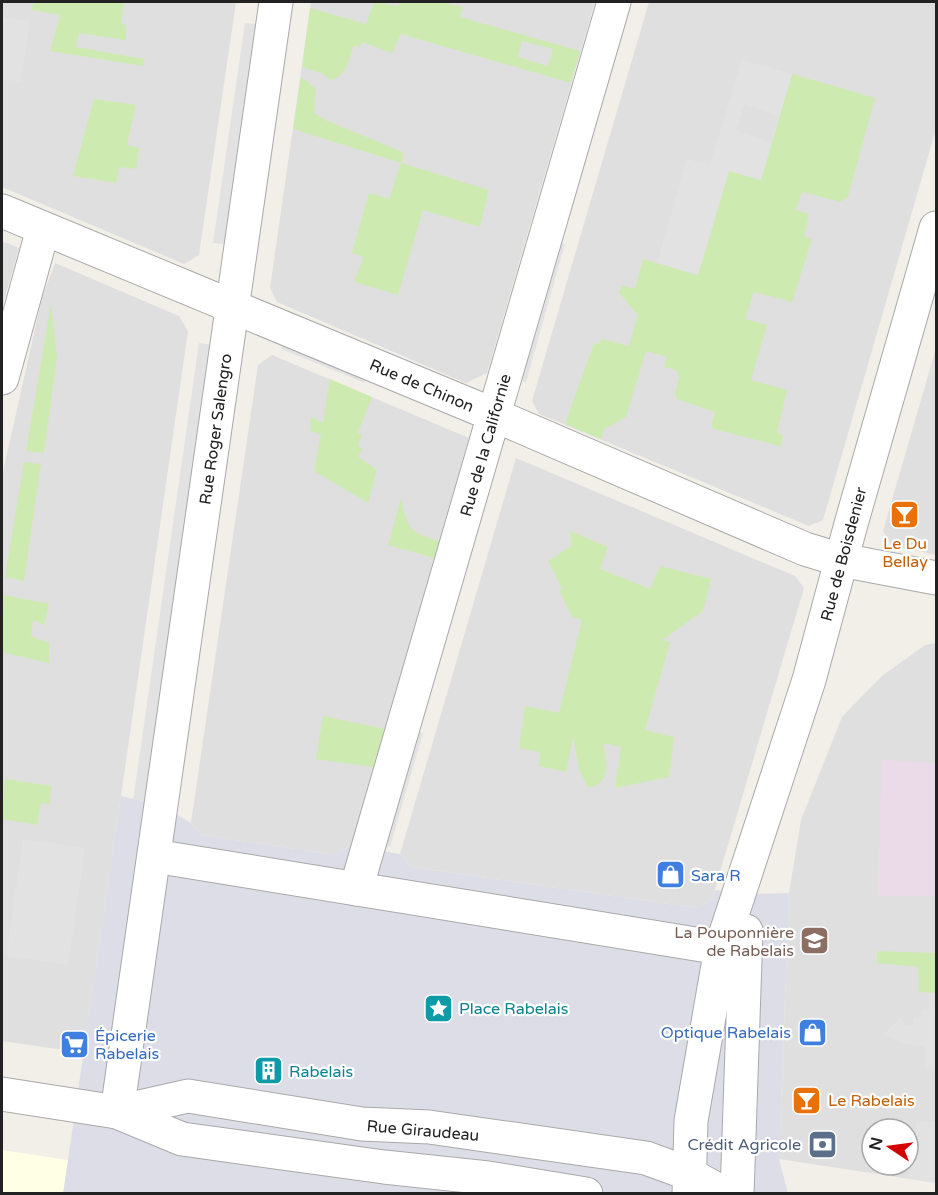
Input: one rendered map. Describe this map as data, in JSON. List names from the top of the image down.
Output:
{
  "streets": {
    "street": [
      "Rue de Chinon",
      "Rue Roger Salengro",
      "Rue de la Californie",
      "Rue de Boisdenier",
      "Rue Giraudeau"
    ]
  },
  "crossings": [
    ["Rue de Chinon", "Rue Roger Salengro"],
    ["Rue de Chinon", "Rue de la Californie"],
    ["Rue de Chinon", "Rue de Boisdenier"]
  ],
  "places": {
    "bar": ["Le Du Bellay", "Le Rabelais"],
    "shop": ["Sara R", "Optique Rabelais"],
    "school or university": ["La Pouponnière de Rabelais"],
    "place": ["Place Rabelais"],
    "supermarket": ["Épicerie Rabelais"],
    "building": ["Rabelais"],
    "bank": ["Crédit Agricole"]
  },
  "north": "left"
}
